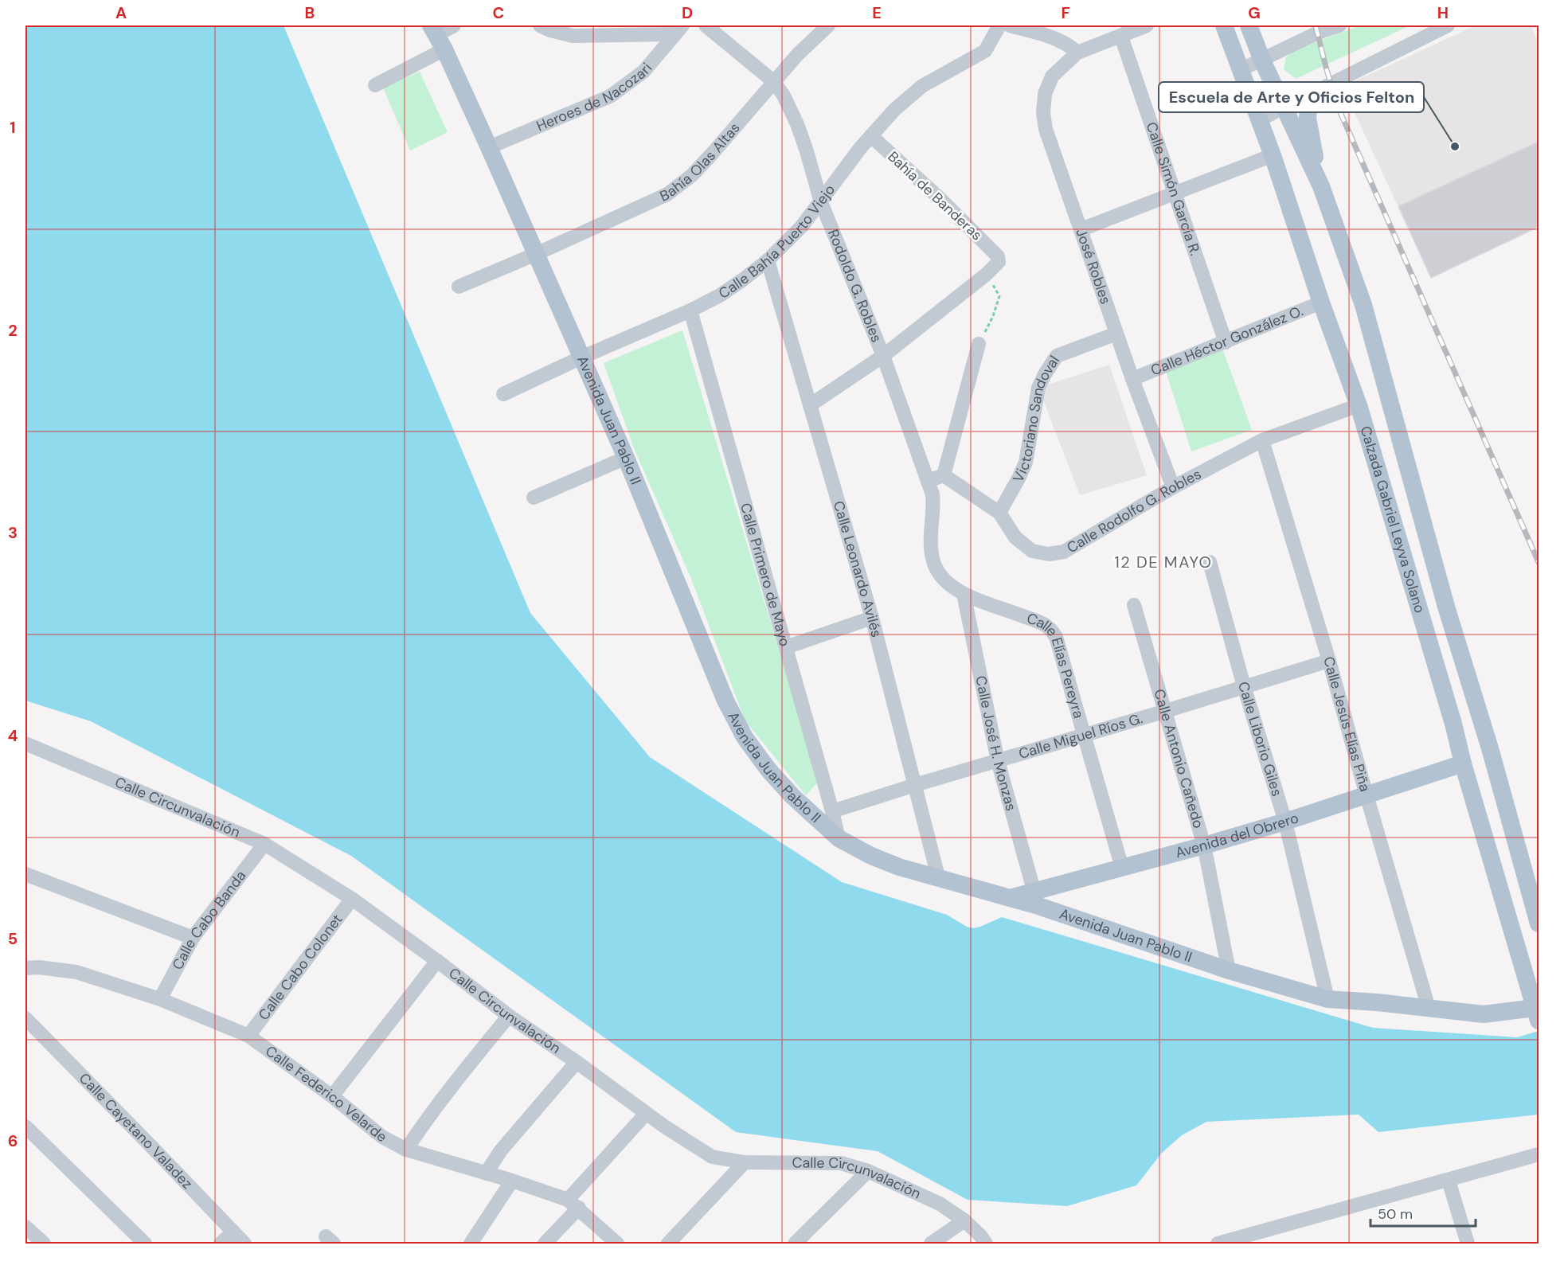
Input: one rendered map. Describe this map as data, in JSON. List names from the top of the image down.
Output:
{
  "streets": {
    "main road": ["Avenida Juan Pablo II", "Calzada Gabriel Leyva Solano", "Avenida del Obrero"],
    "street": [
      "Heroes de Nacozari",
      "Bahía Olas Altas",
      "Calle Simón García R.",
      "Bahía de Banderas",
      "Calle Bahía Puerto Viejo",
      "José Robles",
      "Rodoldo G. Robles",
      "Calle Héctor González O.",
      "Victoriano Sandoval",
      "Calle Rodolfo G. Robles",
      "Calle Leonardo Avilés",
      "Calle Primero de Mayo",
      "Calle Elías Pereyra",
      "Calle Jesús Elías Piña",
      "Calle Miguel Ríos G.",
      "Calle Liborio Giles",
      "Calle José H. Monzas",
      "Calle Antonio Cañedo",
      "Calle Circunvalación",
      "Calle Cabo Banda",
      "Calle Cabo Colonet",
      "Calle Federico Velarde",
      "Calle Cayetano Valadez"
    ]
  },
  "crossings": [
    ["Heroes de Nacozari", "Avenida Juan Pablo II"],
    ["Bahía Olas Altas", "Rodoldo G. Robles"],
    ["Bahía Olas Altas", "Avenida Juan Pablo II"],
    ["Calle Simón García R.", "Calle Héctor González O."],
    ["Bahía de Banderas", "Calle Bahía Puerto Viejo"],
    ["Calle Bahía Puerto Viejo", "Rodoldo G. Robles"],
    ["Calle Bahía Puerto Viejo", "Avenida Juan Pablo II"],
    ["Calle Bahía Puerto Viejo", "Calle Leonardo Avilés"],
    ["Calle Bahía Puerto Viejo", "Calle Primero de Mayo"],
    ["José Robles", "Calle Héctor González O."],
    ["José Robles", "Victoriano Sandoval"],
    ["José Robles", "Calle Rodolfo G. Robles"],
    ["Rodoldo G. Robles", "Calle Elías Pereyra"],
    ["Rodoldo G. Robles", "Calle José H. Monzas"],
    ["Calle Héctor González O.", "Calzada Gabriel Leyva Solano"],
    ["Avenida Juan Pablo II", "Calzada Gabriel Leyva Solano"],
    ["Avenida Juan Pablo II", "Calle Leonardo Avilés"],
    ["Avenida Juan Pablo II", "Calle Primero de Mayo"],
    ["Avenida Juan Pablo II", "Calle Jesús Elías Piña"],
    ["Avenida Juan Pablo II", "Calle Liborio Giles"],
    ["Avenida Juan Pablo II", "Calle José H. Monzas"],
    ["Avenida Juan Pablo II", "Calle Antonio Cañedo"],
    ["Avenida Juan Pablo II", "Avenida del Obrero"],
    ["Victoriano Sandoval", "Calle Rodolfo G. Robles"],
    ["Calle Rodolfo G. Robles", "Calzada Gabriel Leyva Solano"],
    ["Calle Rodolfo G. Robles", "Calle Jesús Elías Piña"],
    ["Calzada Gabriel Leyva Solano", "Avenida del Obrero"],
    ["Calle Leonardo Avilés", "Calle Miguel Ríos G."],
    ["Calle Primero de Mayo", "Calle Miguel Ríos G."],
    ["Calle Elías Pereyra", "Calle Miguel Ríos G."],
    ["Calle Elías Pereyra", "Calle José H. Monzas"],
    ["Calle Elías Pereyra", "Avenida del Obrero"],
    ["Calle Jesús Elías Piña", "Calle Miguel Ríos G."],
    ["Calle Jesús Elías Piña", "Avenida del Obrero"],
    ["Calle Miguel Ríos G.", "Calle Liborio Giles"],
    ["Calle Miguel Ríos G.", "Calle José H. Monzas"],
    ["Calle Miguel Ríos G.", "Calle Antonio Cañedo"],
    ["Calle Liborio Giles", "Avenida del Obrero"],
    ["Calle José H. Monzas", "Avenida del Obrero"],
    ["Calle Antonio Cañedo", "Avenida del Obrero"],
    ["Calle Circunvalación", "Calle Cabo Banda"],
    ["Calle Circunvalación", "Calle Cabo Colonet"],
    ["Calle Cabo Banda", "Calle Federico Velarde"],
    ["Calle Cabo Colonet", "Calle Federico Velarde"]
  ],
  "districts": ["12 DE MAYO"],
  "places": ["Escuela de Arte y Oficios Felton"],
  "scale_bar": "50 m",
  "grid": {
    "columns": [
      "A",
      "B",
      "C",
      "D",
      "E",
      "F",
      "G",
      "H"
    ],
    "rows": [
      "1",
      "2",
      "3",
      "4",
      "5",
      "6"
    ]
  }
}
